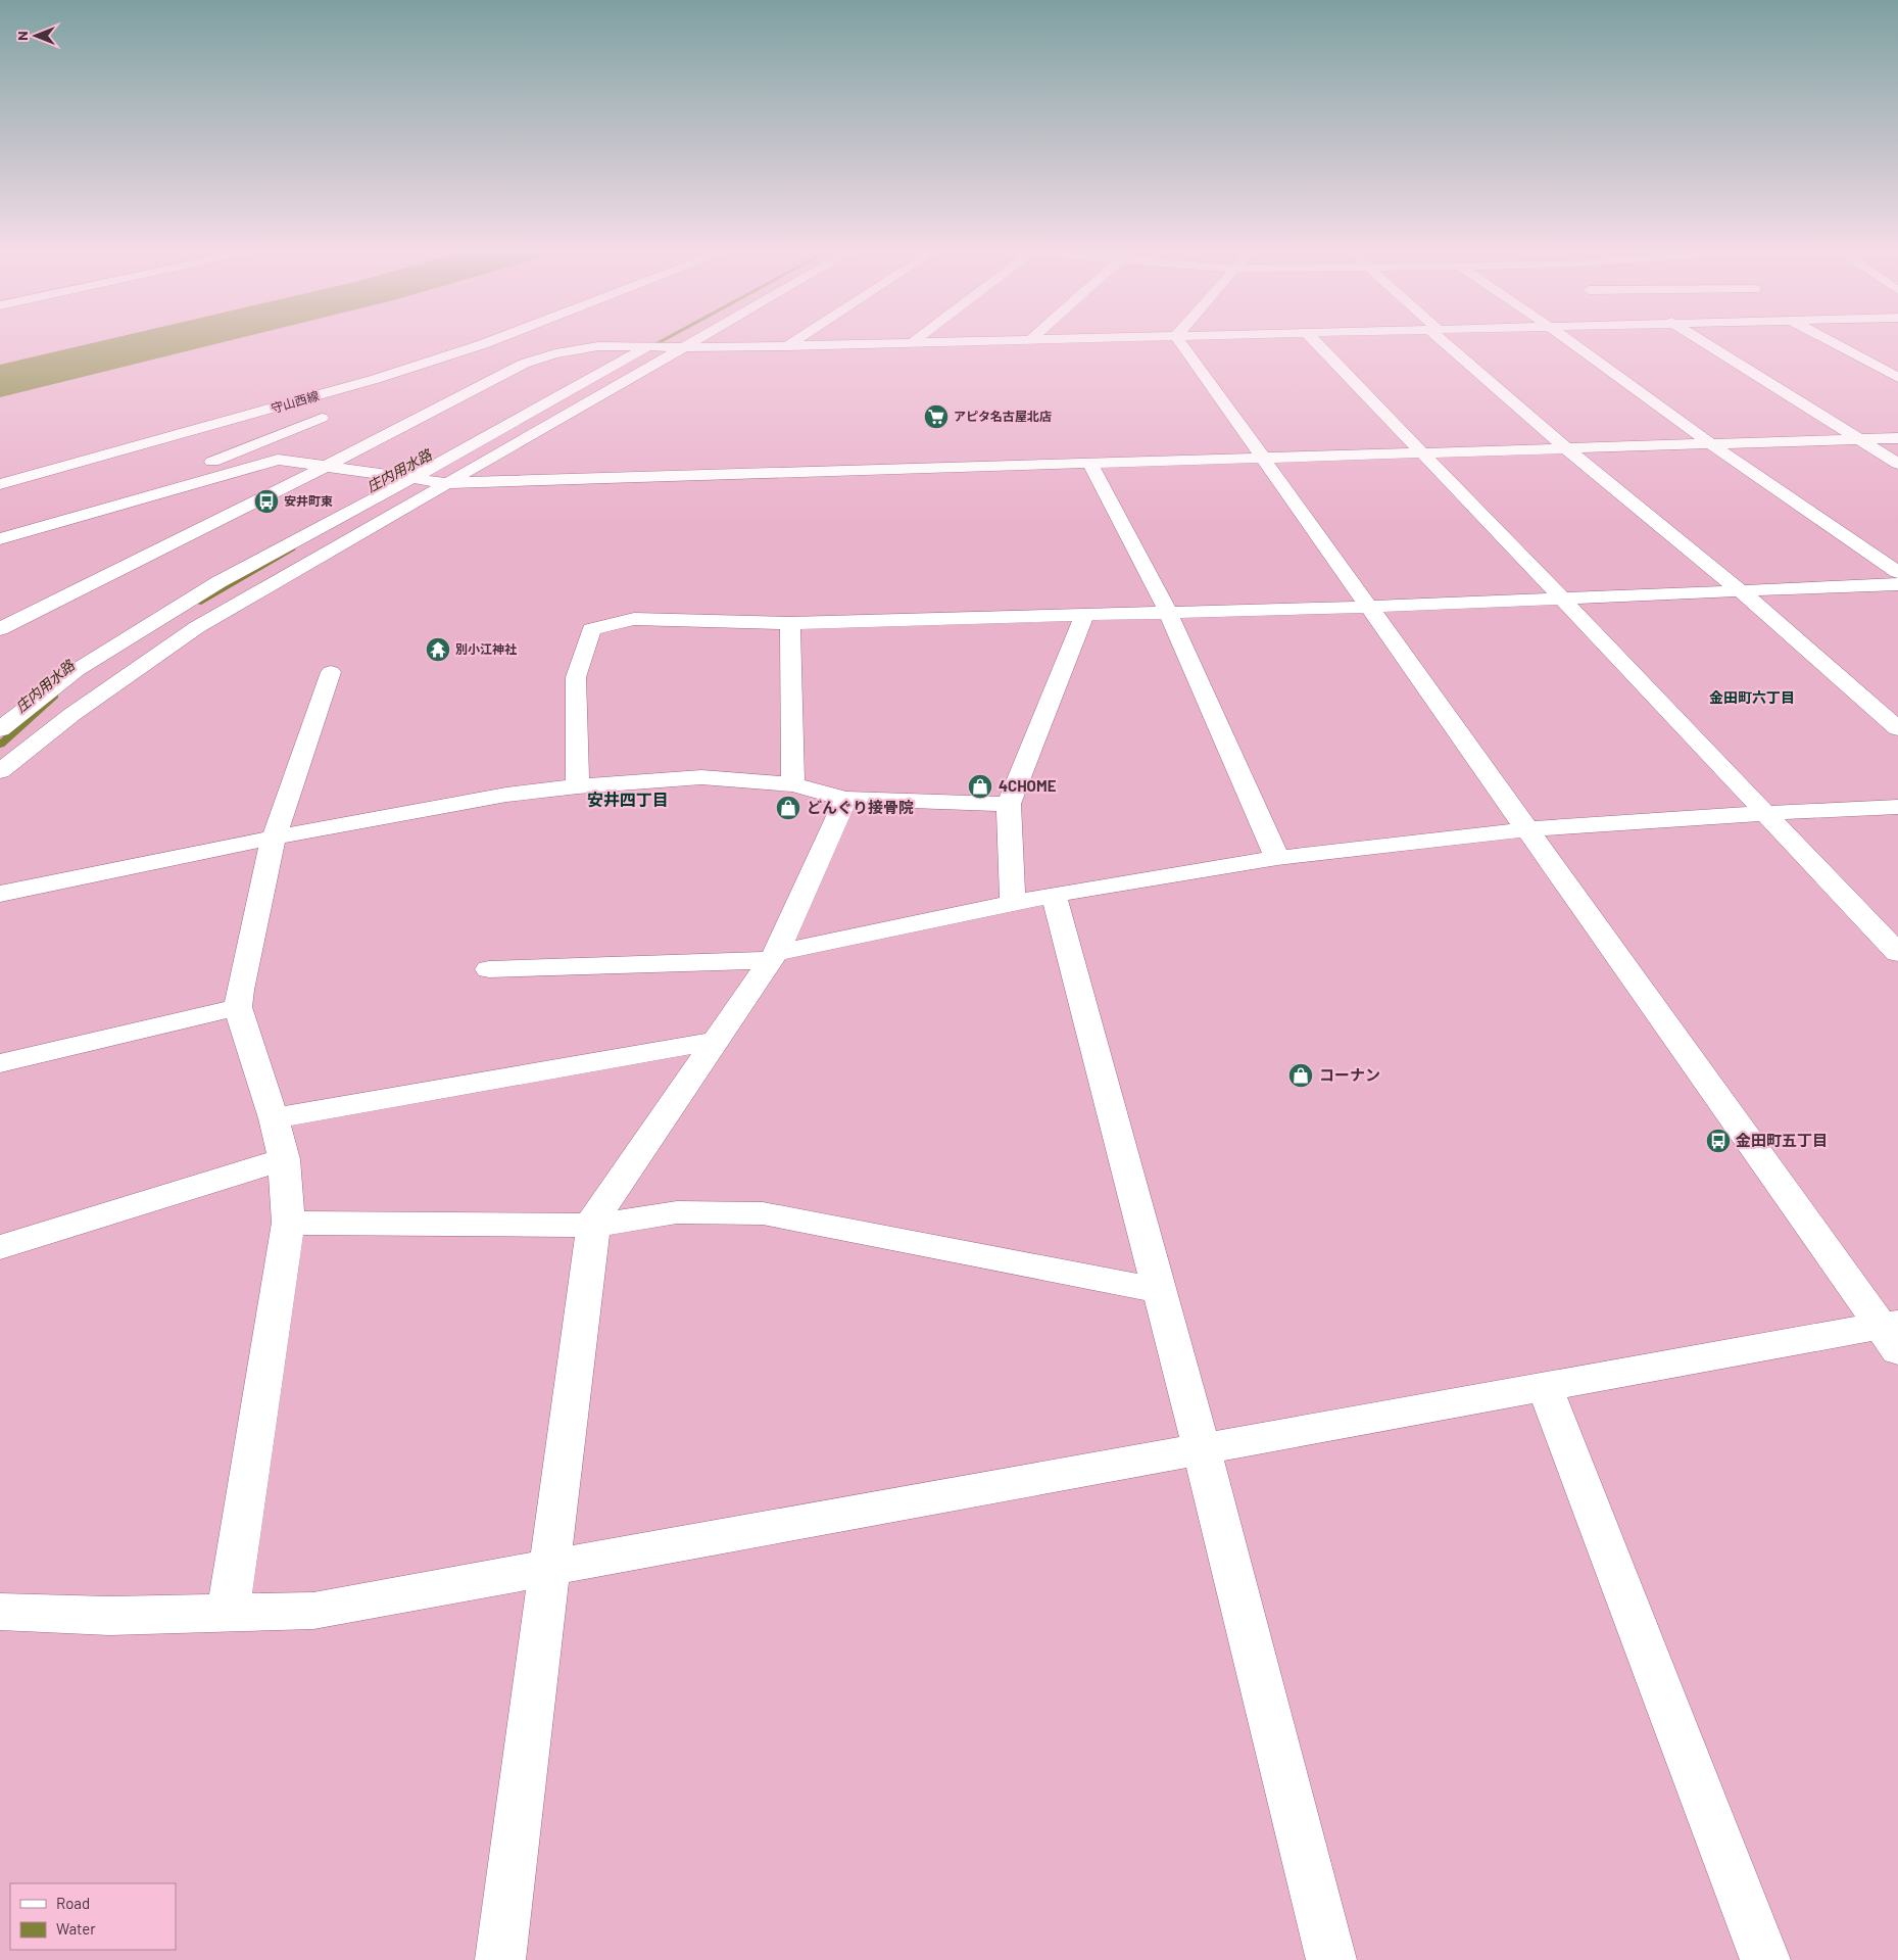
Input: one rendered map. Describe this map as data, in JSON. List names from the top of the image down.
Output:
{
  "streets": {
    "street": ["守山西線"]
  },
  "districts": ["金田町六丁目", "安井四丁目"],
  "water": ["庄内用水路"],
  "places": {
    "supermarket": ["アピタ名古屋北店"],
    "bus stop": ["安井町東", "金田町五丁目"],
    "temple": ["別小江神社"],
    "shop": ["4CHOME", "どんぐり接骨院", "コーナン"]
  },
  "legend": ["Road", "Water"],
  "north": "left"
}
